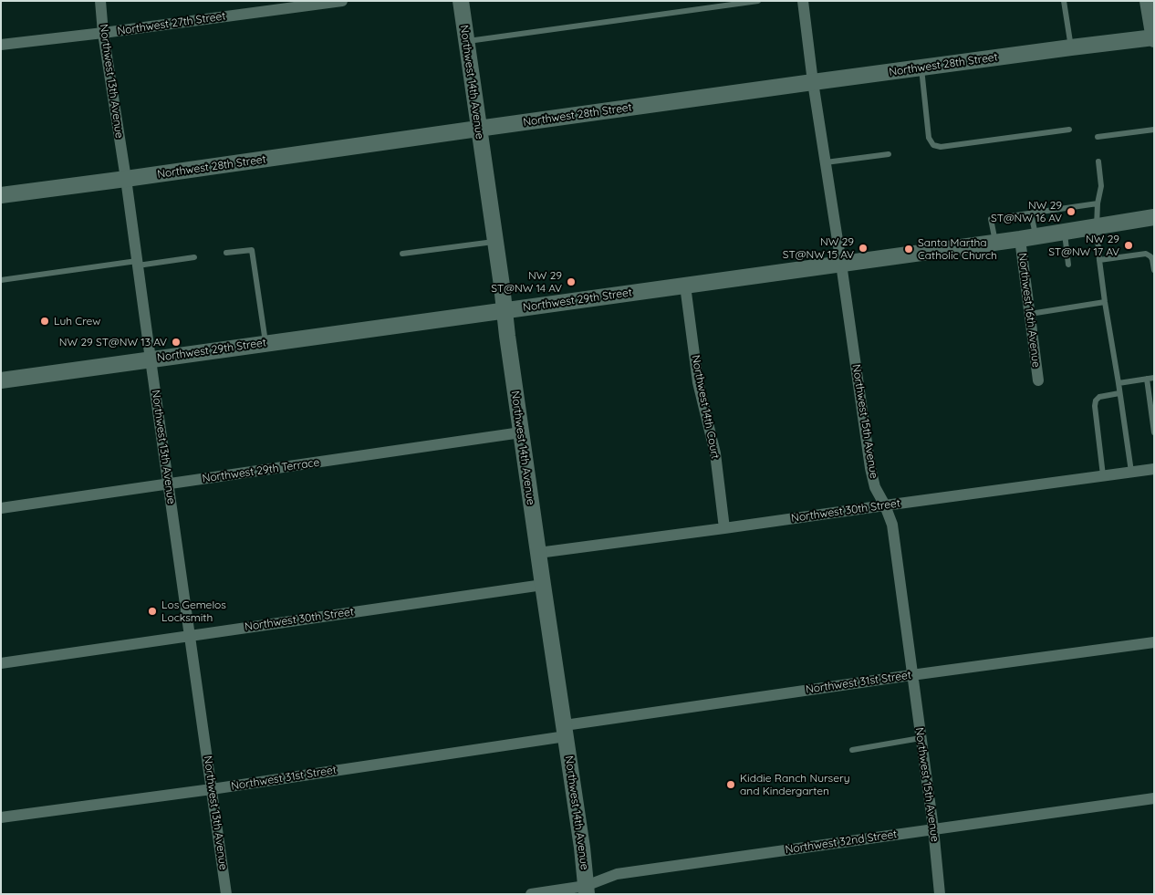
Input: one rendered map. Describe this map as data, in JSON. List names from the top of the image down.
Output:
{
  "streets": {
    "street": [
      "Northwest 27th Street",
      "Northwest 28th Street",
      "Northwest 13th Avenue",
      "Northwest 14th Avenue",
      "Northwest 29th Street",
      "Northwest 16th Avenue",
      "Northwest 14th Court",
      "Northwest 15th Avenue",
      "Northwest 29th Terrace",
      "Northwest 30th Street",
      "Northwest 31st Street",
      "Northwest 32nd Street"
    ]
  },
  "crossings": [
    ["Northwest 27th Street", "Northwest 13th Avenue"],
    ["Northwest 28th Street", "Northwest 13th Avenue"],
    ["Northwest 28th Street", "Northwest 14th Avenue"],
    ["Northwest 28th Street", "Northwest 15th Avenue"],
    ["Northwest 13th Avenue", "Northwest 29th Street"],
    ["Northwest 13th Avenue", "Northwest 29th Terrace"],
    ["Northwest 13th Avenue", "Northwest 30th Street"],
    ["Northwest 13th Avenue", "Northwest 31st Street"],
    ["Northwest 14th Avenue", "Northwest 29th Street"],
    ["Northwest 14th Avenue", "Northwest 29th Terrace"],
    ["Northwest 14th Avenue", "Northwest 30th Street"],
    ["Northwest 14th Avenue", "Northwest 31st Street"],
    ["Northwest 14th Avenue", "Northwest 32nd Street"],
    ["Northwest 29th Street", "Northwest 16th Avenue"],
    ["Northwest 29th Street", "Northwest 14th Court"],
    ["Northwest 29th Street", "Northwest 15th Avenue"],
    ["Northwest 14th Court", "Northwest 30th Street"],
    ["Northwest 15th Avenue", "Northwest 30th Street"],
    ["Northwest 15th Avenue", "Northwest 31st Street"],
    ["Northwest 15th Avenue", "Northwest 32nd Street"]
  ],
  "places": [
    "NW 29 ST@NW 16 AV",
    "NW 29 ST@NW 17 AV",
    "NW 29 ST@NW 15 AV",
    "Santa Martha Catholic Church",
    "NW 29 ST@NW 14 AV",
    "Luh Crew",
    "NW 29 ST@NW 13 AV",
    "Los Gemelos Locksmith",
    "Kiddie Ranch Nursery and Kindergarten"
  ]
}
